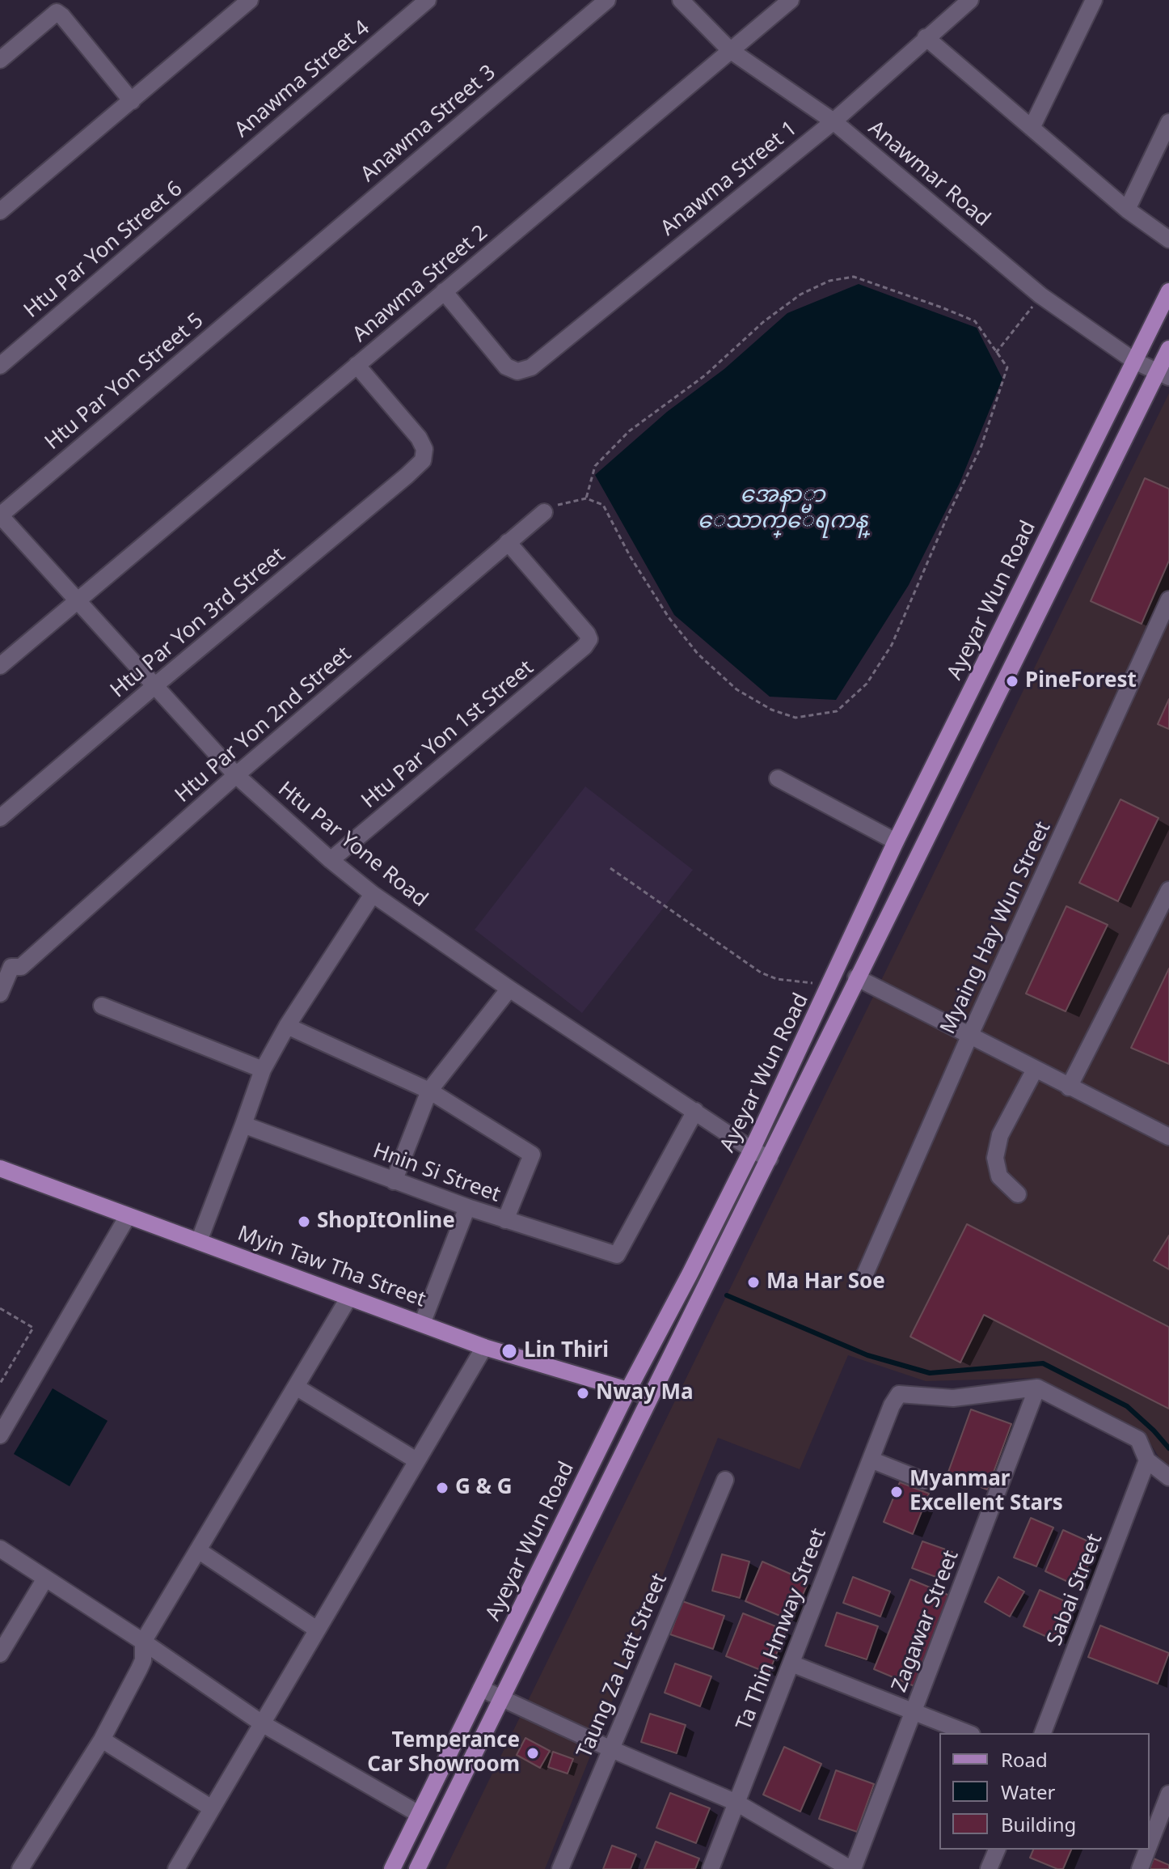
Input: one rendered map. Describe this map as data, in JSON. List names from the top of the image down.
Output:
{
  "streets": {
    "main road": ["Ayeyar Wun Road", "Myin Taw Tha Street"],
    "street": [
      "Anawma Street 4",
      "Anawma Street 3",
      "Anawmar Road",
      "Anawma Street 1",
      "Htu Par Yon Street 6",
      "Anawma Street 2",
      "Htu Par Yon 3rd Street",
      "Htu Par Yon 2nd Street",
      "Htu Par Yon 1st Street",
      "Htu Par Yone Road",
      "Myaing Hay Wun Street",
      "Hnin Si Street",
      "Sabai Street",
      "Zagawar Street",
      "Ta Thin Hmway Street",
      "Taung Za Latt Street"
    ]
  },
  "crossings": [
    ["Anawma Street 4", "Htu Par Yon Street 6"],
    ["Anawma Street 3", "Htu Par Yone Road"],
    ["Anawmar Road", "Anawma Street 1"],
    ["Anawmar Road", "Anawma Street 2"],
    ["Anawmar Road", "Ayeyar Wun Road"],
    ["Anawma Street 1", "Anawma Street 2"],
    ["Anawma Street 2", "Htu Par Yon 3rd Street"],
    ["Anawma Street 2", "Htu Par Yone Road"],
    ["Ayeyar Wun Road", "Htu Par Yone Road"],
    ["Ayeyar Wun Road", "Myin Taw Tha Street"],
    ["Htu Par Yon 3rd Street", "Htu Par Yone Road"],
    ["Htu Par Yon 2nd Street", "Htu Par Yon 1st Street"],
    ["Htu Par Yon 2nd Street", "Htu Par Yone Road"],
    ["Htu Par Yon 1st Street", "Htu Par Yone Road"],
    ["Htu Par Yone Road", "Hnin Si Street"],
    ["Zagawar Street", "Ta Thin Hmway Street"]
  ],
  "water": ["အေနာ္မာ ေသာက္ေရကန္"],
  "places": [
    "PineForest",
    "ShopItOnline",
    "Ma Har Soe",
    "Lin Thiri",
    "Nway Ma",
    "G & G",
    "Myanmar Excellent Stars",
    "Temperance Car Showroom"
  ],
  "legend": ["Road", "Water", "Building"]
}
